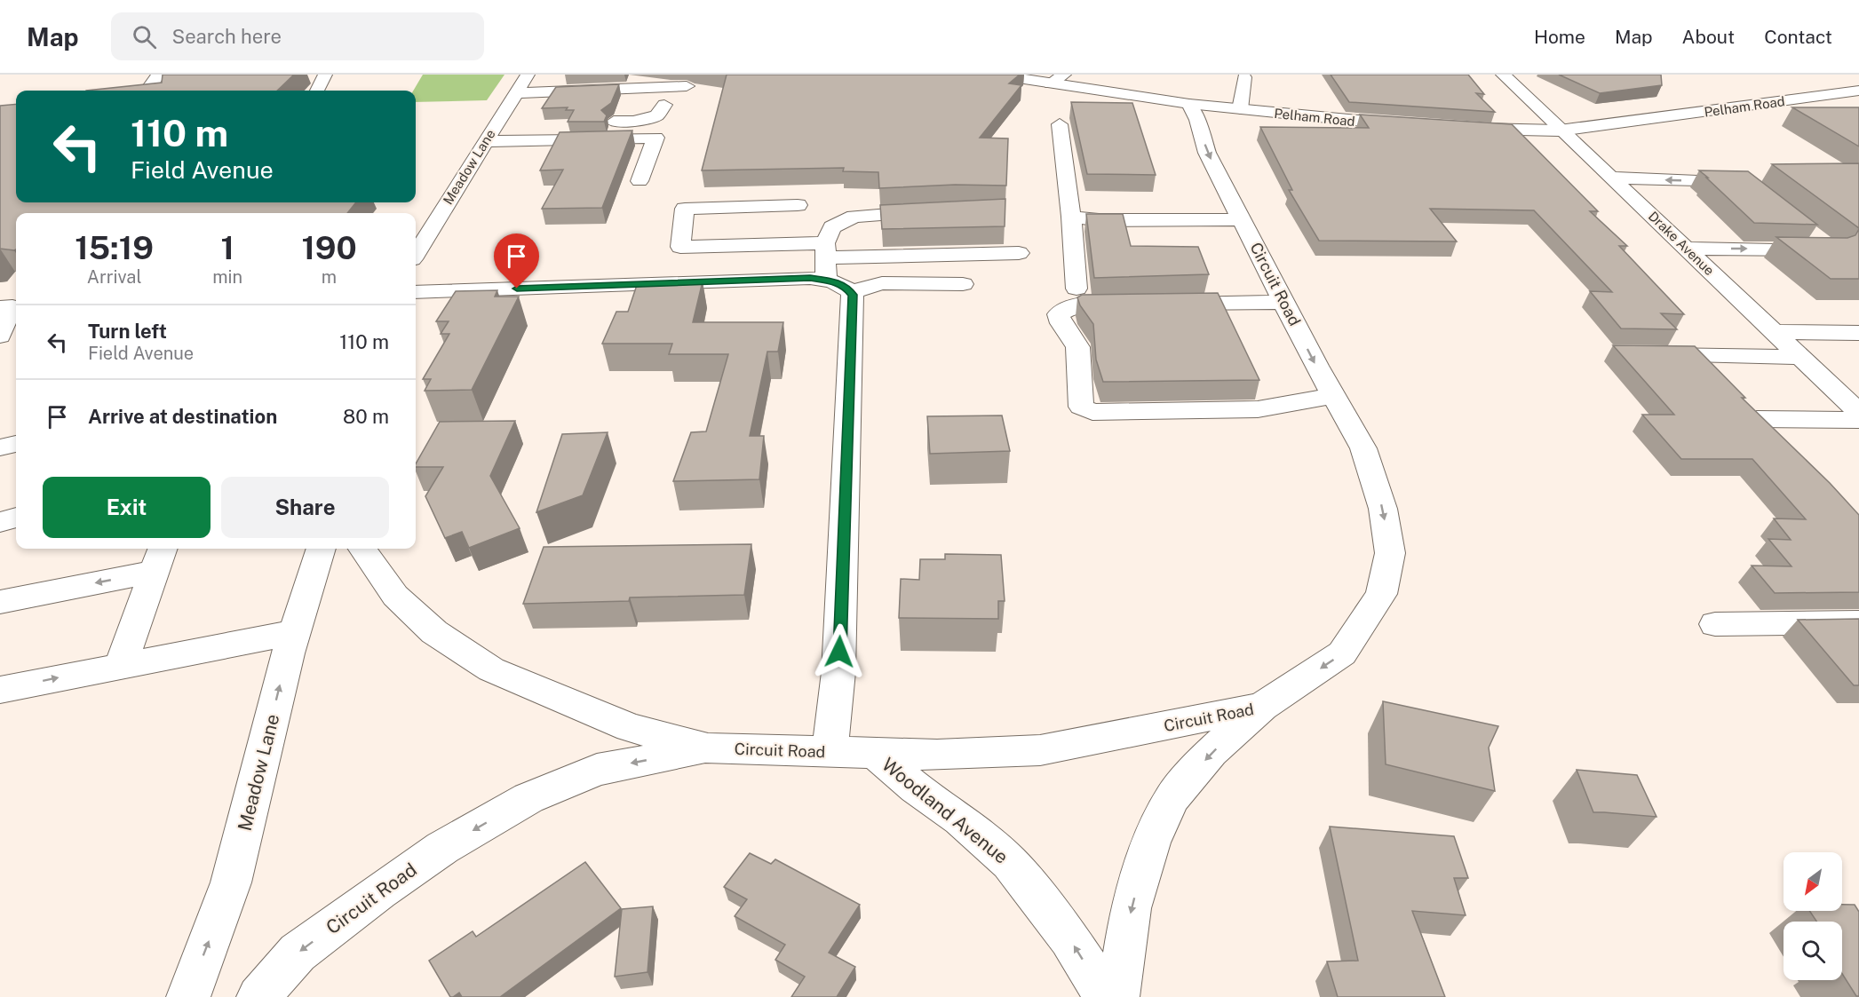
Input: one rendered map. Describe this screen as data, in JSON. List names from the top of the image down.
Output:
{
  "streets": {
    "street": [
      "Pelham Road",
      "Meadow Lane",
      "Drake Avenue",
      "Circuit Road",
      "Woodland Avenue"
    ]
  },
  "crossings": [
    ["Pelham Road", "Drake Avenue"],
    ["Pelham Road", "Circuit Road"],
    ["Circuit Road", "Woodland Avenue"]
  ],
  "one_way": ["Meadow Lane", "Woodland Avenue"],
  "north": "bottom left",
  "page": {
    "header": "Map",
    "search": "Search here",
    "nav": [
      "Home",
      "Map",
      "About",
      "Contact"
    ],
    "turn": ["110 m", "Field Avenue"],
    "eta": [
      "15:19",
      "Arrival",
      "1",
      "min",
      "190",
      "m"
    ],
    "list": [
      {
        "name": "Turn left",
        "note": "Field Avenue",
        "value": "110 m"
      },
      {
        "name": "Arrive at destination",
        "value": "80 m"
      }
    ],
    "buttons": ["Exit", "Share"]
  }
}
